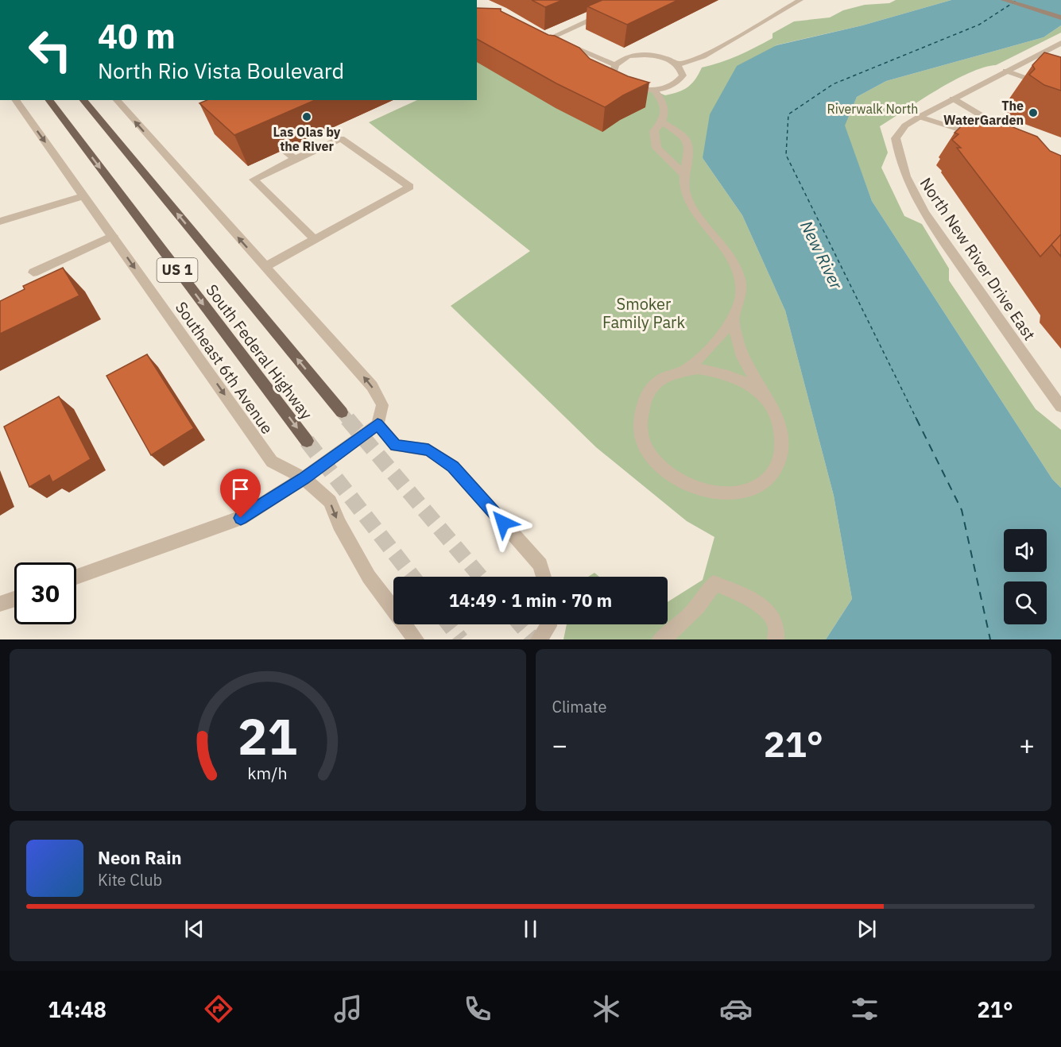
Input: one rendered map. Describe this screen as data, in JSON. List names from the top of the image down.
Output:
{
  "streets": {
    "main road": ["US 1", "South Federal Highway"],
    "street": ["North New River Drive East", "Southeast 6th Avenue"]
  },
  "water": ["New River"],
  "parks": ["Riverwalk North", "Smoker Family Park"],
  "places": ["The WaterGarden", "Las Olas by the River"],
  "page": {
    "turn": ["40 m", "North Rio Vista Boulevard"],
    "limit": "30",
    "trip": "14:49 · 1 min · 70 m",
    "tile": "Climate",
    "heat": ["−", "21°", "+"],
    "song": ["Neon Rain", "Kite Club"],
    "tabs": ["14:48", "21°"],
    "gauge": ["21", "km/h"]
  }
}
